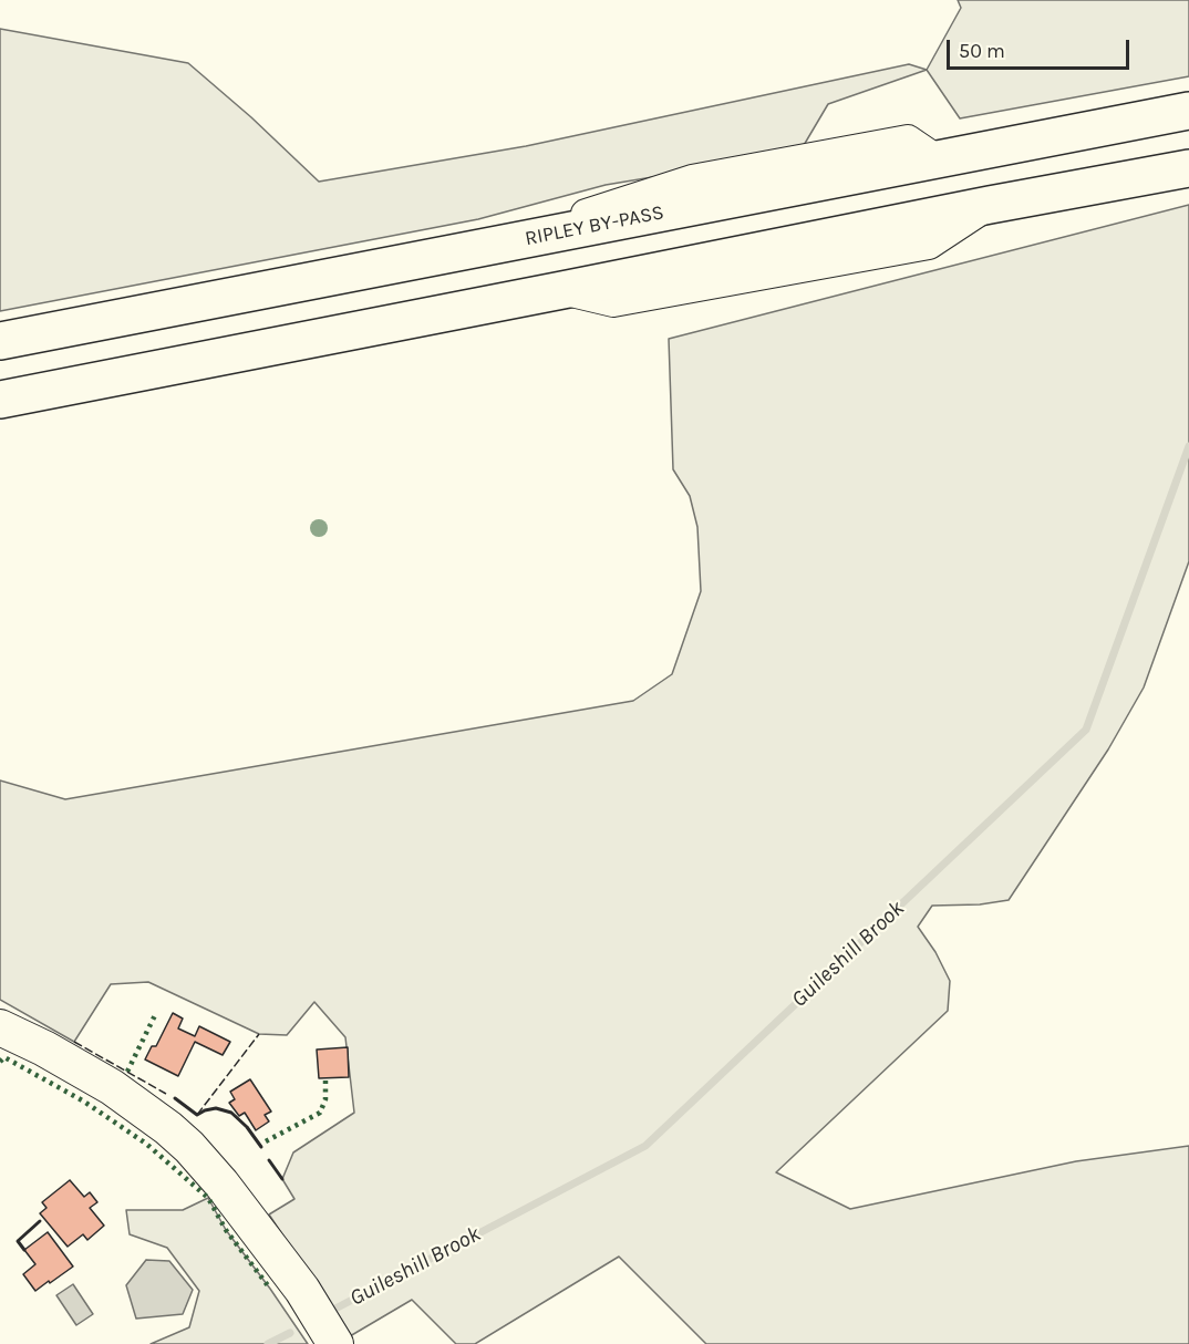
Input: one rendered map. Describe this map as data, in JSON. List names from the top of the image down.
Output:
{
  "streets": {
    "highway": ["RIPLEY BY-PASS"]
  },
  "water": ["Guileshill Brook"],
  "scale_bar": "50 m"
}
